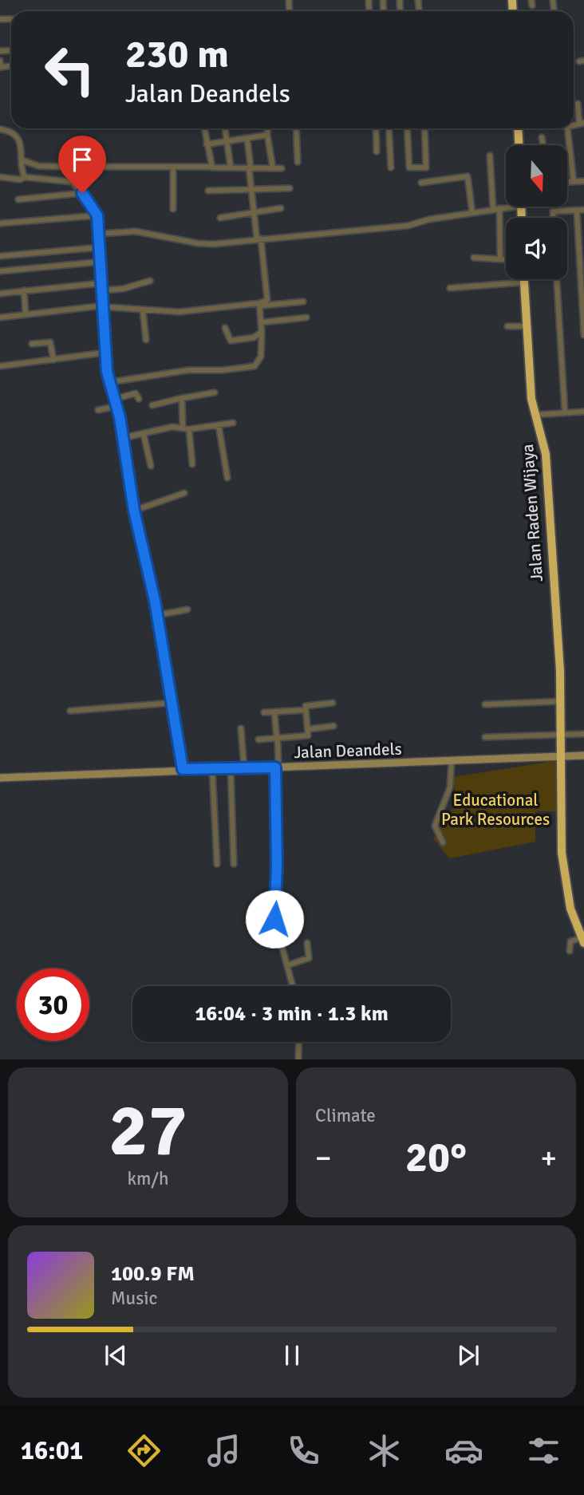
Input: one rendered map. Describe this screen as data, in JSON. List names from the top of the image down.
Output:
{
  "streets": {
    "highway": ["Jalan Raden Wijaya"],
    "street": ["Jalan Deandels"]
  },
  "crossings": [
    ["Jalan Raden Wijaya", "Jalan Deandels"]
  ],
  "parks": ["Educational Park Resources"],
  "north": "bottom",
  "page": {
    "turn": ["230 m", "Jalan Deandels"],
    "limit": "30",
    "trip": "16:04 · 3 min · 1.3 km",
    "tile": [
      ["27", "km/h"],
      "Climate"
    ],
    "heat": ["−", "20°", "+"],
    "song": ["100.9 FM", "Music"],
    "tabs": "16:01"
  }
}
